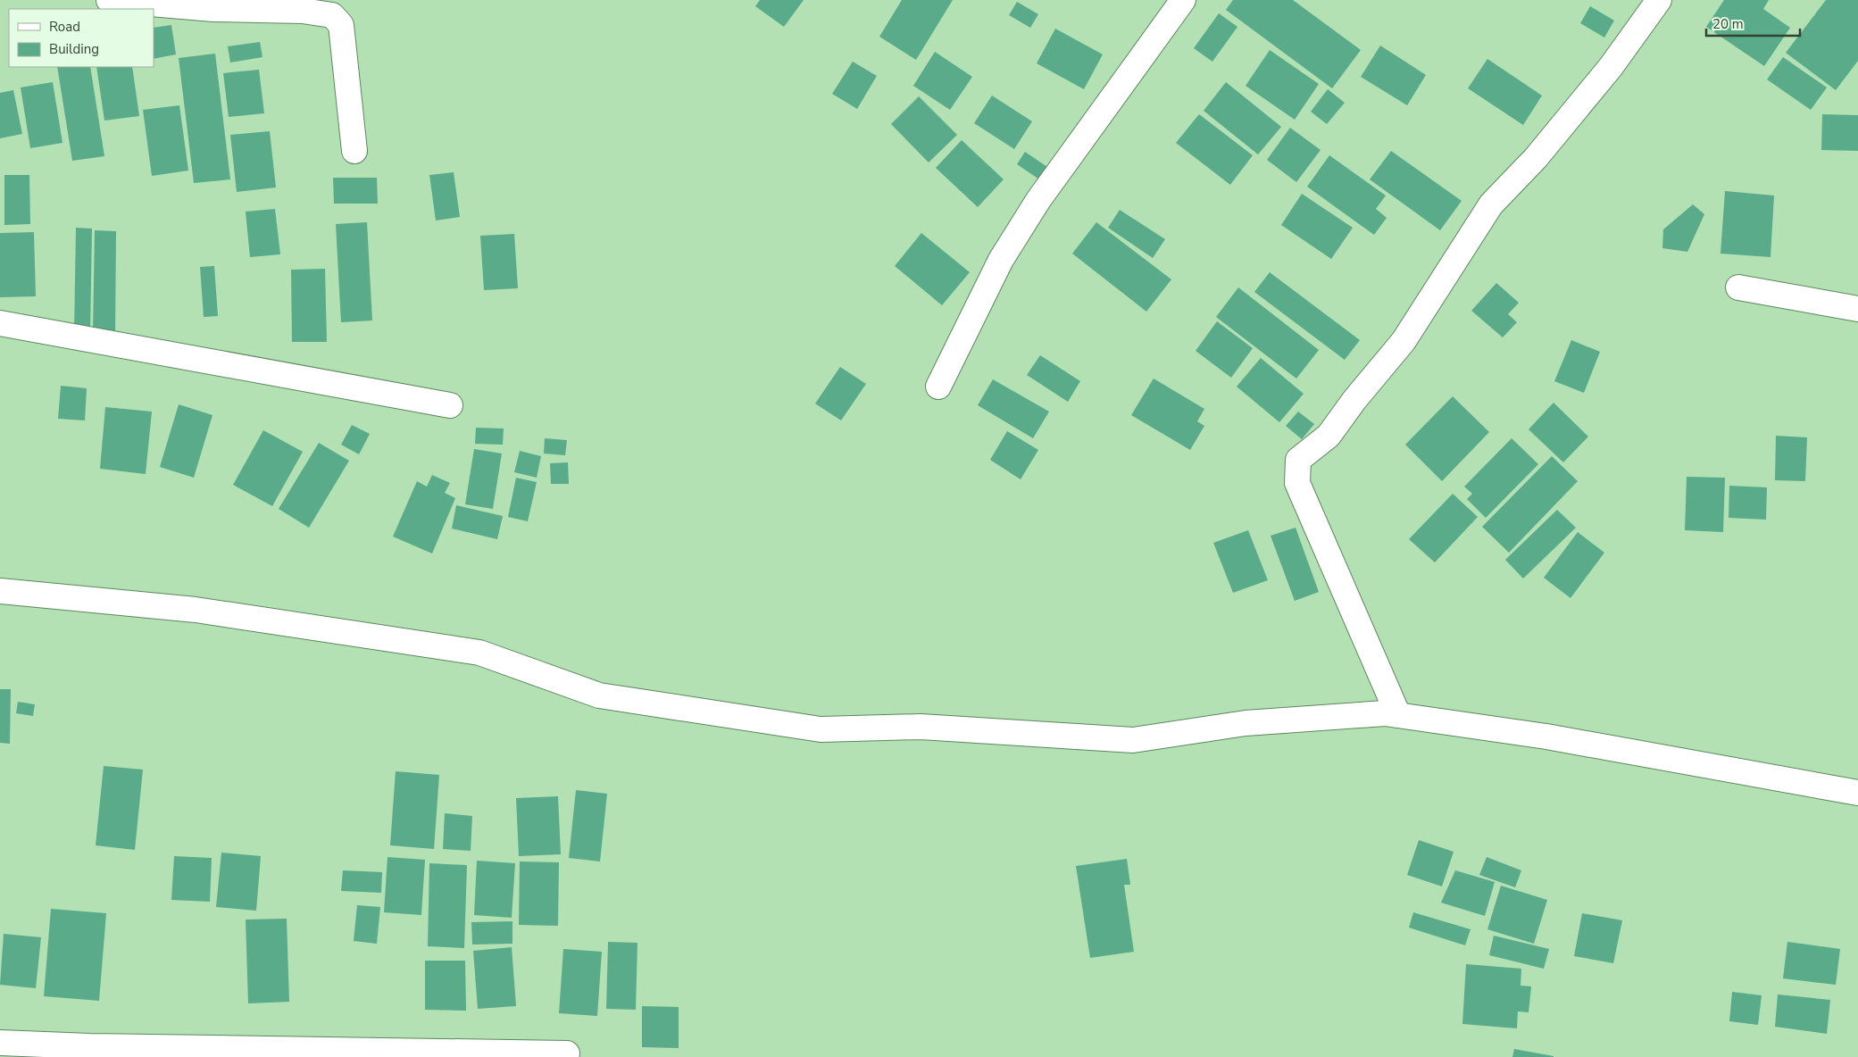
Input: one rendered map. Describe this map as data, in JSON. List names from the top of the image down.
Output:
{
  "legend": ["Road", "Building"],
  "scale_bar": "20 m"
}
